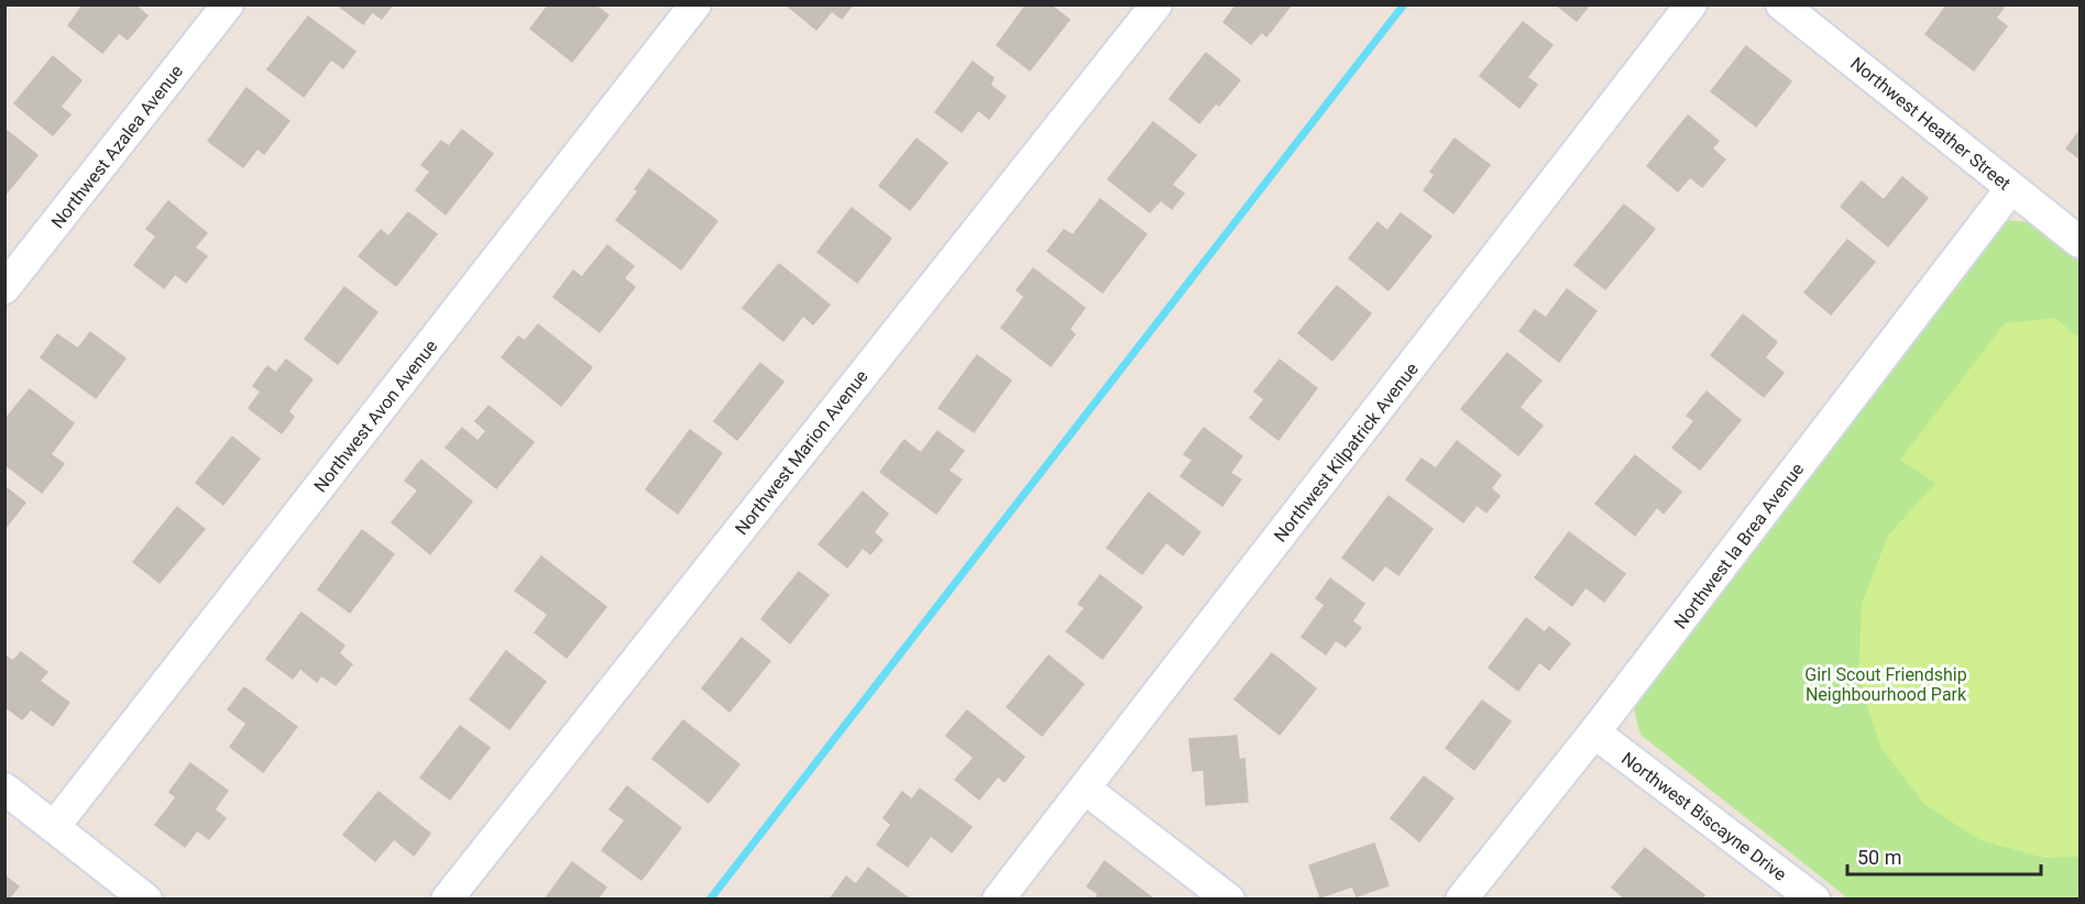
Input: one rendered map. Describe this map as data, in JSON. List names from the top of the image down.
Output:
{
  "streets": {
    "street": [
      "Northwest Heather Street",
      "Northwest Azalea Avenue",
      "Northwest Avon Avenue",
      "Northwest Marion Avenue",
      "Northwest Kilpatrick Avenue",
      "Northwest la Brea Avenue",
      "Northwest Biscayne Drive"
    ]
  },
  "crossings": [
    ["Northwest Heather Street", "Northwest la Brea Avenue"],
    ["Northwest la Brea Avenue", "Northwest Biscayne Drive"]
  ],
  "parks": ["Girl Scout Friendship Neighbourhood Park"],
  "scale_bar": "50 m"
}
